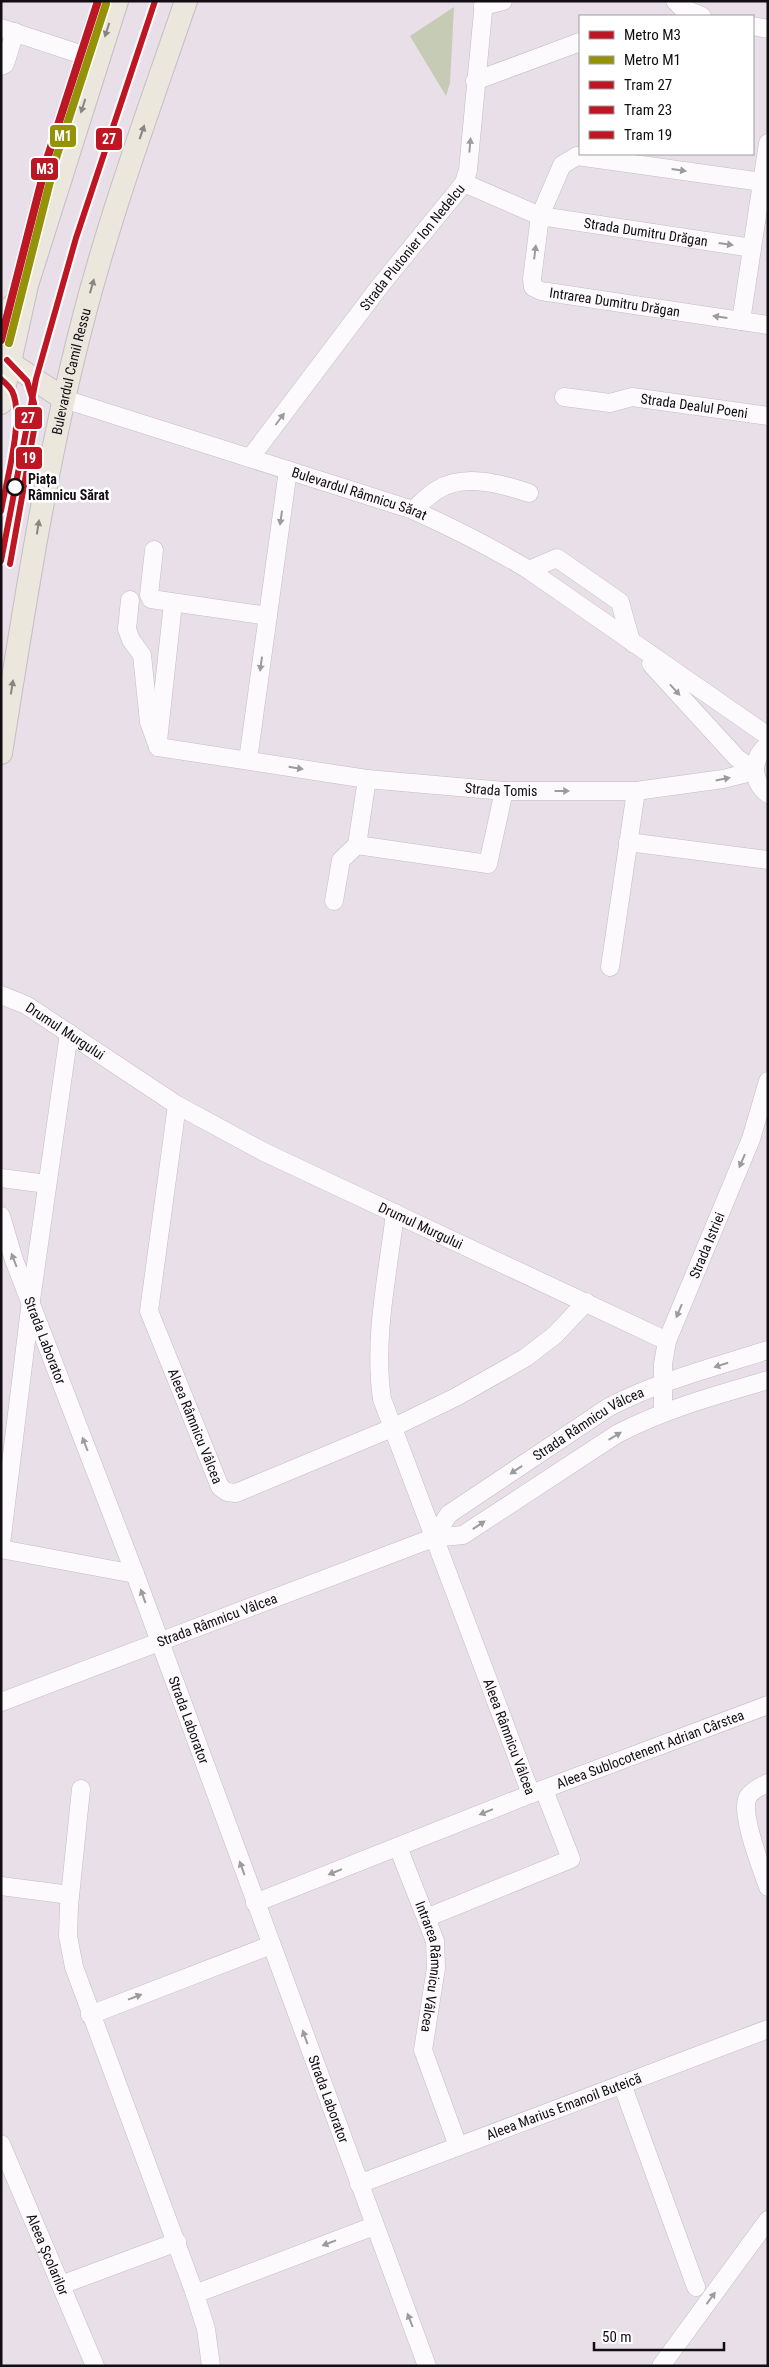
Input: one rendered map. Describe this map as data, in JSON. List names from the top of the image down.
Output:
{
  "streets": {
    "main road": ["Bulevardul Camil Ressu"],
    "street": [
      "Strada Dumitru Drăgan",
      "Strada Plutonier Ion Nedelcu",
      "Intrarea Dumitru Drăgan",
      "Strada Dealul Poeni",
      "Bulevardul Râmnicu Sărat",
      "Strada Tomis",
      "Drumul Murgului",
      "Strada Istriei",
      "Strada Laborator",
      "Strada Râmnicu Vâlcea",
      "Aleea Râmnicu Vâlcea",
      "Aleea Sublocotenent Adrian Cârstea",
      "Intrarea Râmnicu Vâlcea",
      "Aleea Marius Emanoil Buteică",
      "Aleea Școlarilor"
    ]
  },
  "crossings": [
    ["Strada Dumitru Drăgan", "Strada Plutonier Ion Nedelcu"],
    ["Strada Dumitru Drăgan", "Intrarea Dumitru Drăgan"],
    ["Strada Plutonier Ion Nedelcu", "Bulevardul Râmnicu Sărat"],
    ["Bulevardul Camil Ressu", "Bulevardul Râmnicu Sărat"],
    ["Bulevardul Râmnicu Sărat", "Strada Tomis"],
    ["Drumul Murgului", "Strada Istriei"],
    ["Drumul Murgului", "Aleea Râmnicu Vâlcea"],
    ["Strada Istriei", "Strada Râmnicu Vâlcea"],
    ["Strada Laborator", "Strada Râmnicu Vâlcea"],
    ["Strada Laborator", "Aleea Râmnicu Vâlcea"],
    ["Strada Laborator", "Aleea Marius Emanoil Buteică"],
    ["Strada Râmnicu Vâlcea", "Aleea Râmnicu Vâlcea"],
    ["Aleea Râmnicu Vâlcea", "Aleea Sublocotenent Adrian Cârstea"],
    ["Aleea Râmnicu Vâlcea", "Intrarea Râmnicu Vâlcea"],
    ["Intrarea Râmnicu Vâlcea", "Aleea Marius Emanoil Buteică"]
  ],
  "one_way": ["Strada Plutonier Ion Nedelcu", "Strada Istriei", "Strada Laborator"],
  "places": ["Piața Râmnicu Sărat"],
  "lines": [
    "metro line M3",
    "tram line 27",
    "metro line M1",
    "tram line 19",
    "tram line 23"
  ],
  "legend": [
    "Metro M3",
    "Metro M1",
    "Tram 27",
    "Tram 23",
    "Tram 19"
  ],
  "scale_bar": "50 m"
}
